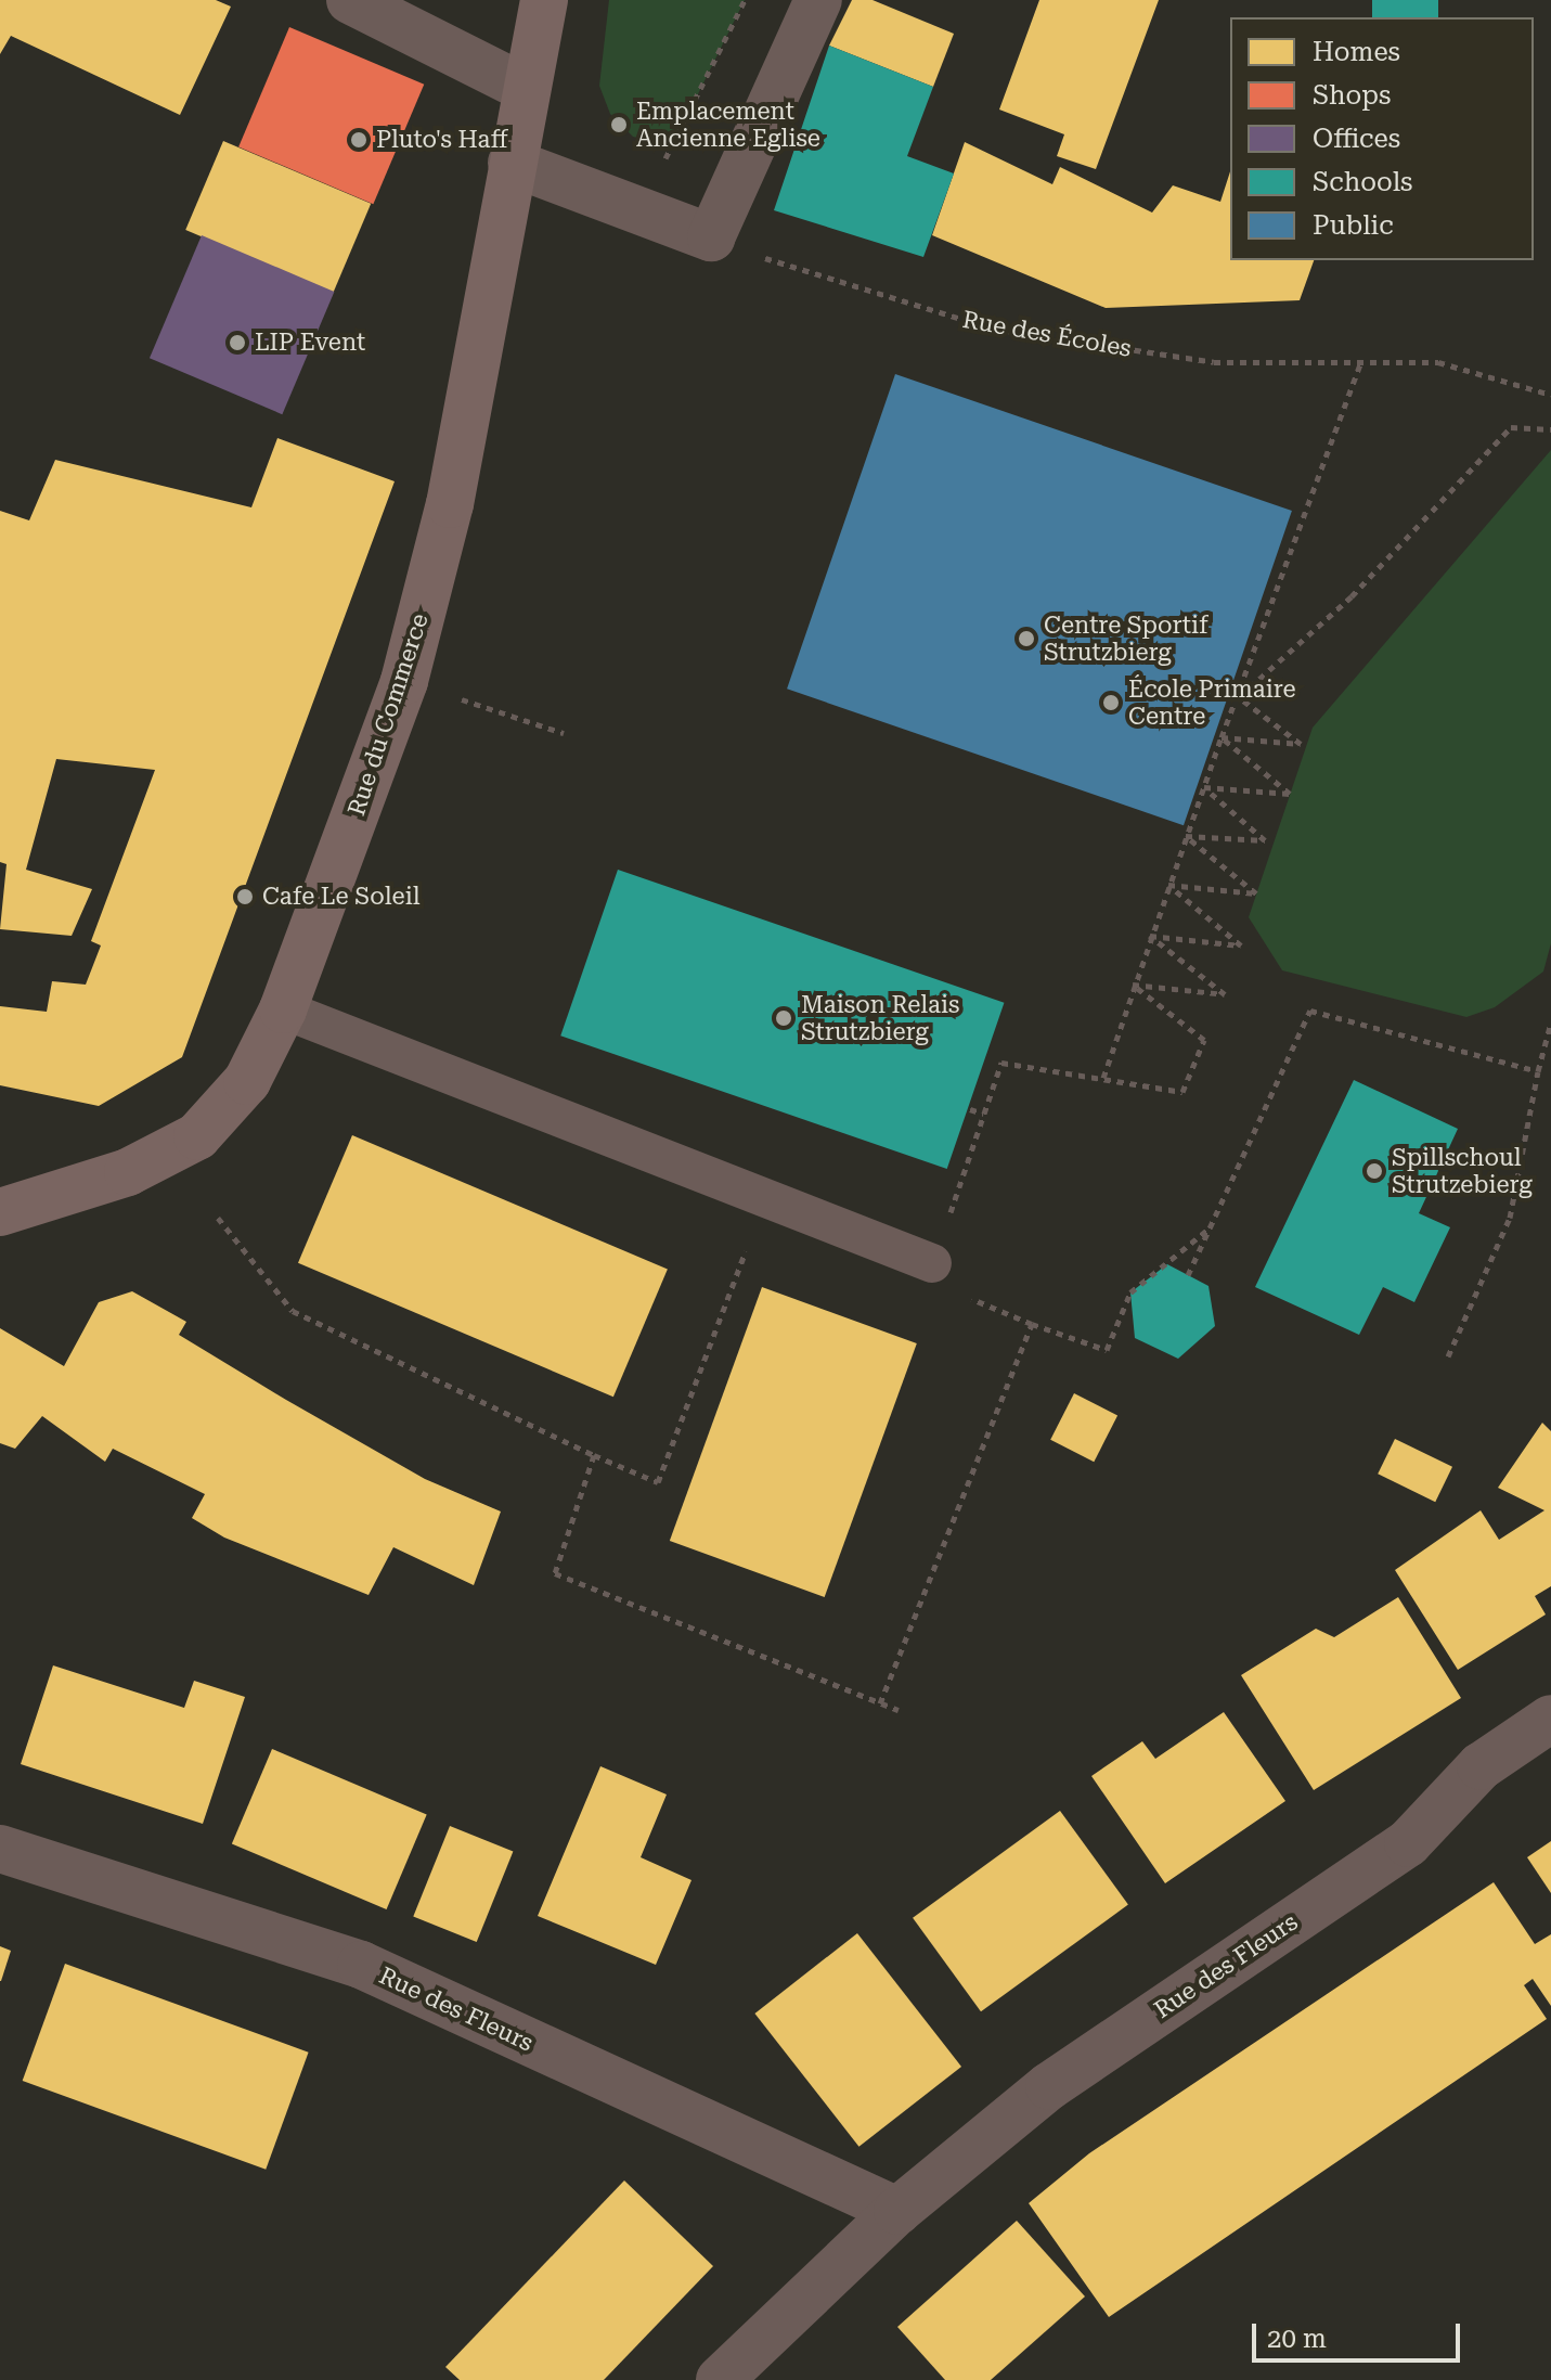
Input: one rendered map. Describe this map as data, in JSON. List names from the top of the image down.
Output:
{
  "streets": {
    "main road": ["Rue du Commerce"],
    "street": ["Rue des Fleurs"],
    "path": ["Rue des Écoles"]
  },
  "places": [
    "Emplacement Ancienne Eglise",
    "Pluto's Haff",
    "LIP Event",
    "Centre Sportif Strutzbierg",
    "École Primaire Centre",
    "Cafe Le Soleil",
    "Maison Relais Strutzbierg",
    "Spillschoul Strutzebierg"
  ],
  "legend": [
    "Homes",
    "Shops",
    "Offices",
    "Schools",
    "Public"
  ],
  "scale_bar": "20 m"
}
